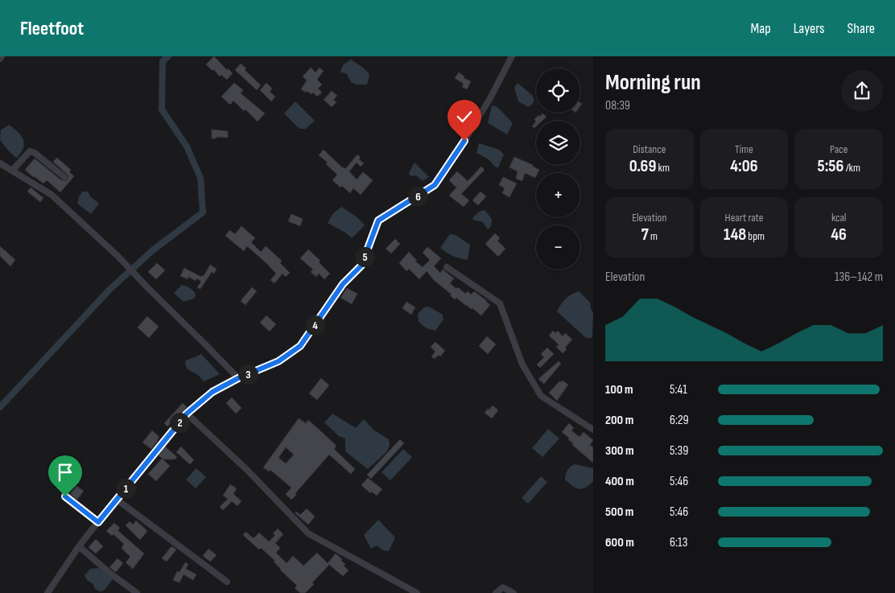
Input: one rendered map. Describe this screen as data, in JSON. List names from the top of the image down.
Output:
{
  "page": {
    "header": "Fleetfoot",
    "nav": ["Map", "Layers", "Share"],
    "heading": ["Morning run", "08:39"],
    "map_buttons": ["+", "−"],
    "stats": [
      ["Distance", "0.69 km"],
      ["Time", "4:06"],
      ["Pace", "5:56 /km"],
      ["Elevation", "7 m"],
      ["Heart rate", "148 bpm"],
      ["kcal", "46"]
    ],
    "pins": [
      "6",
      "5",
      "4",
      "3",
      "2",
      "1"
    ],
    "chart": ["Elevation", "136–142 m"],
    "list": [
      {
        "name": "100 m",
        "note": "5:41"
      },
      {
        "name": "200 m",
        "note": "6:29"
      },
      {
        "name": "300 m",
        "note": "5:39"
      },
      {
        "name": "400 m",
        "note": "5:46"
      },
      {
        "name": "500 m",
        "note": "5:46"
      },
      {
        "name": "600 m",
        "note": "6:13"
      }
    ]
  }
}
